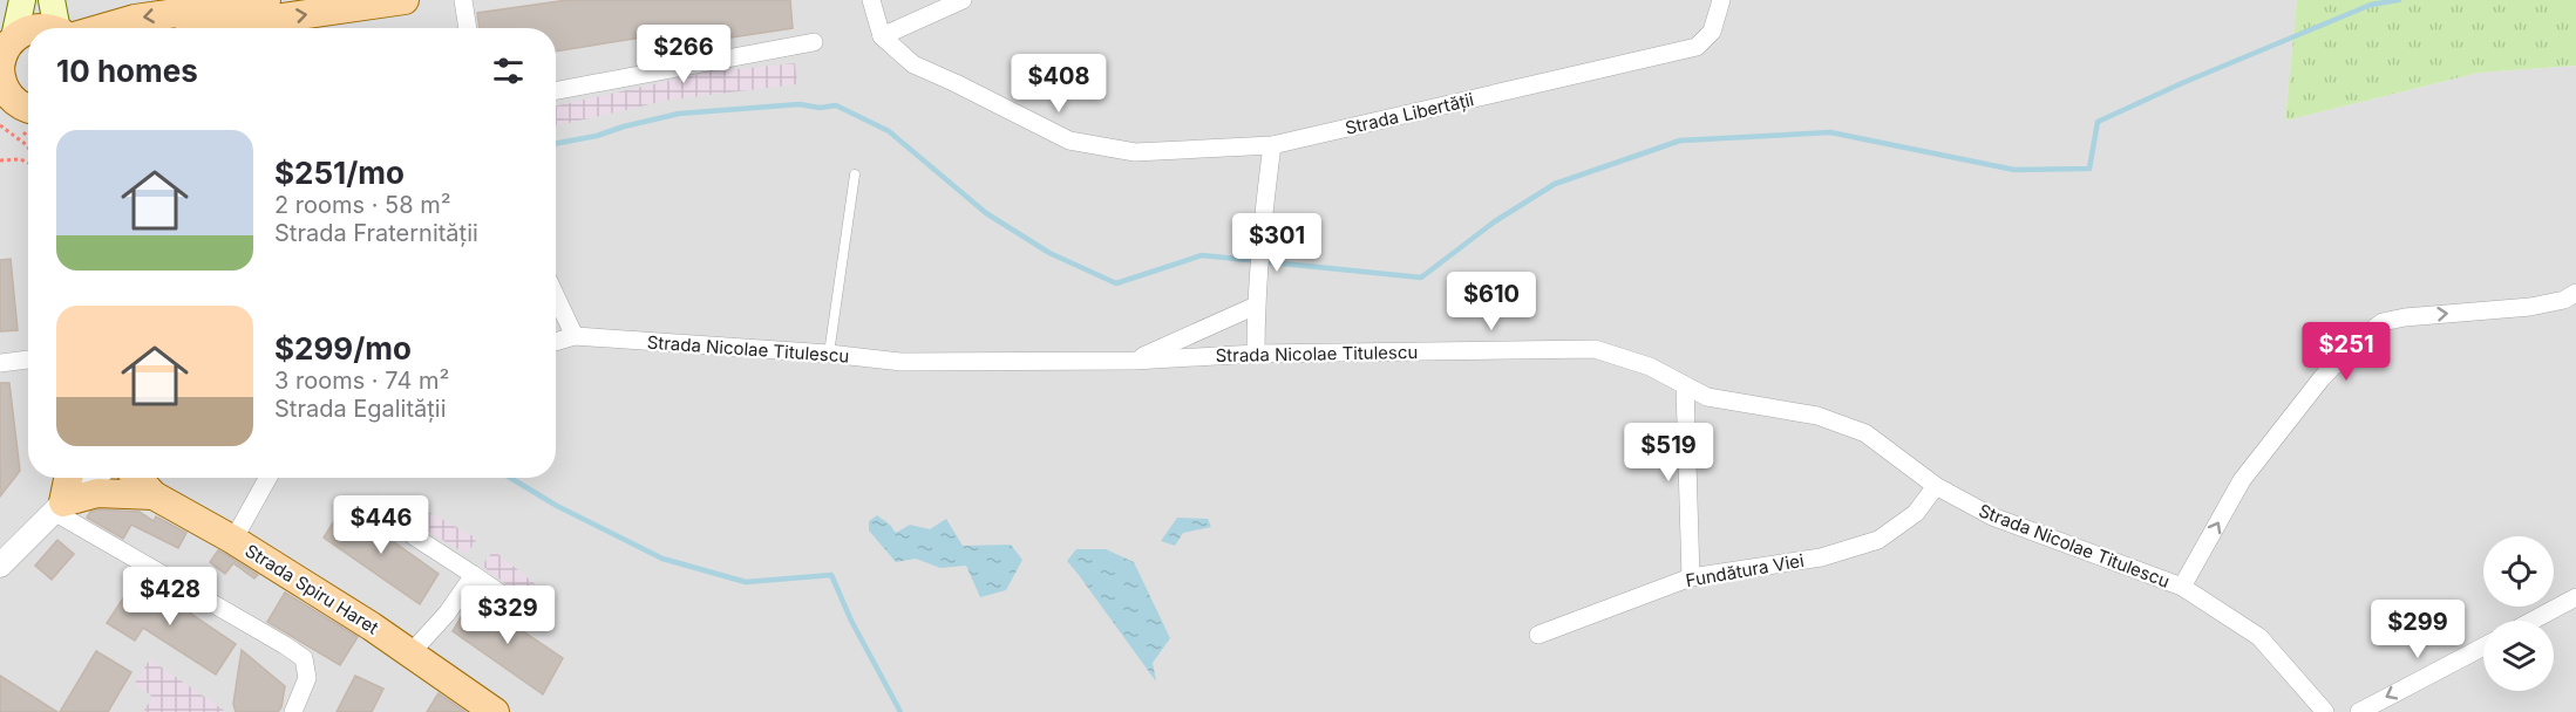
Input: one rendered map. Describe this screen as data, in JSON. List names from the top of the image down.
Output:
{
  "streets": {
    "main road": ["Strada Spiru Haret"],
    "street": ["Strada Libertății", "Strada Nicolae Titulescu", "Fundătura Viei"]
  },
  "crossings": [
    ["Strada Nicolae Titulescu", "Fundătura Viei"]
  ],
  "page": {
    "price": [
      "$266",
      "$408",
      "$301",
      "$610",
      "$251",
      "$519",
      "$446",
      "$428",
      "$329",
      "$299"
    ],
    "heading": "10 homes",
    "list": [
      {
        "name": "$251/mo",
        "note": "2 rooms · 58 m² · Strada Fraternității"
      },
      {
        "name": "$299/mo",
        "note": "3 rooms · 74 m² · Strada Egalității"
      }
    ]
  }
}
